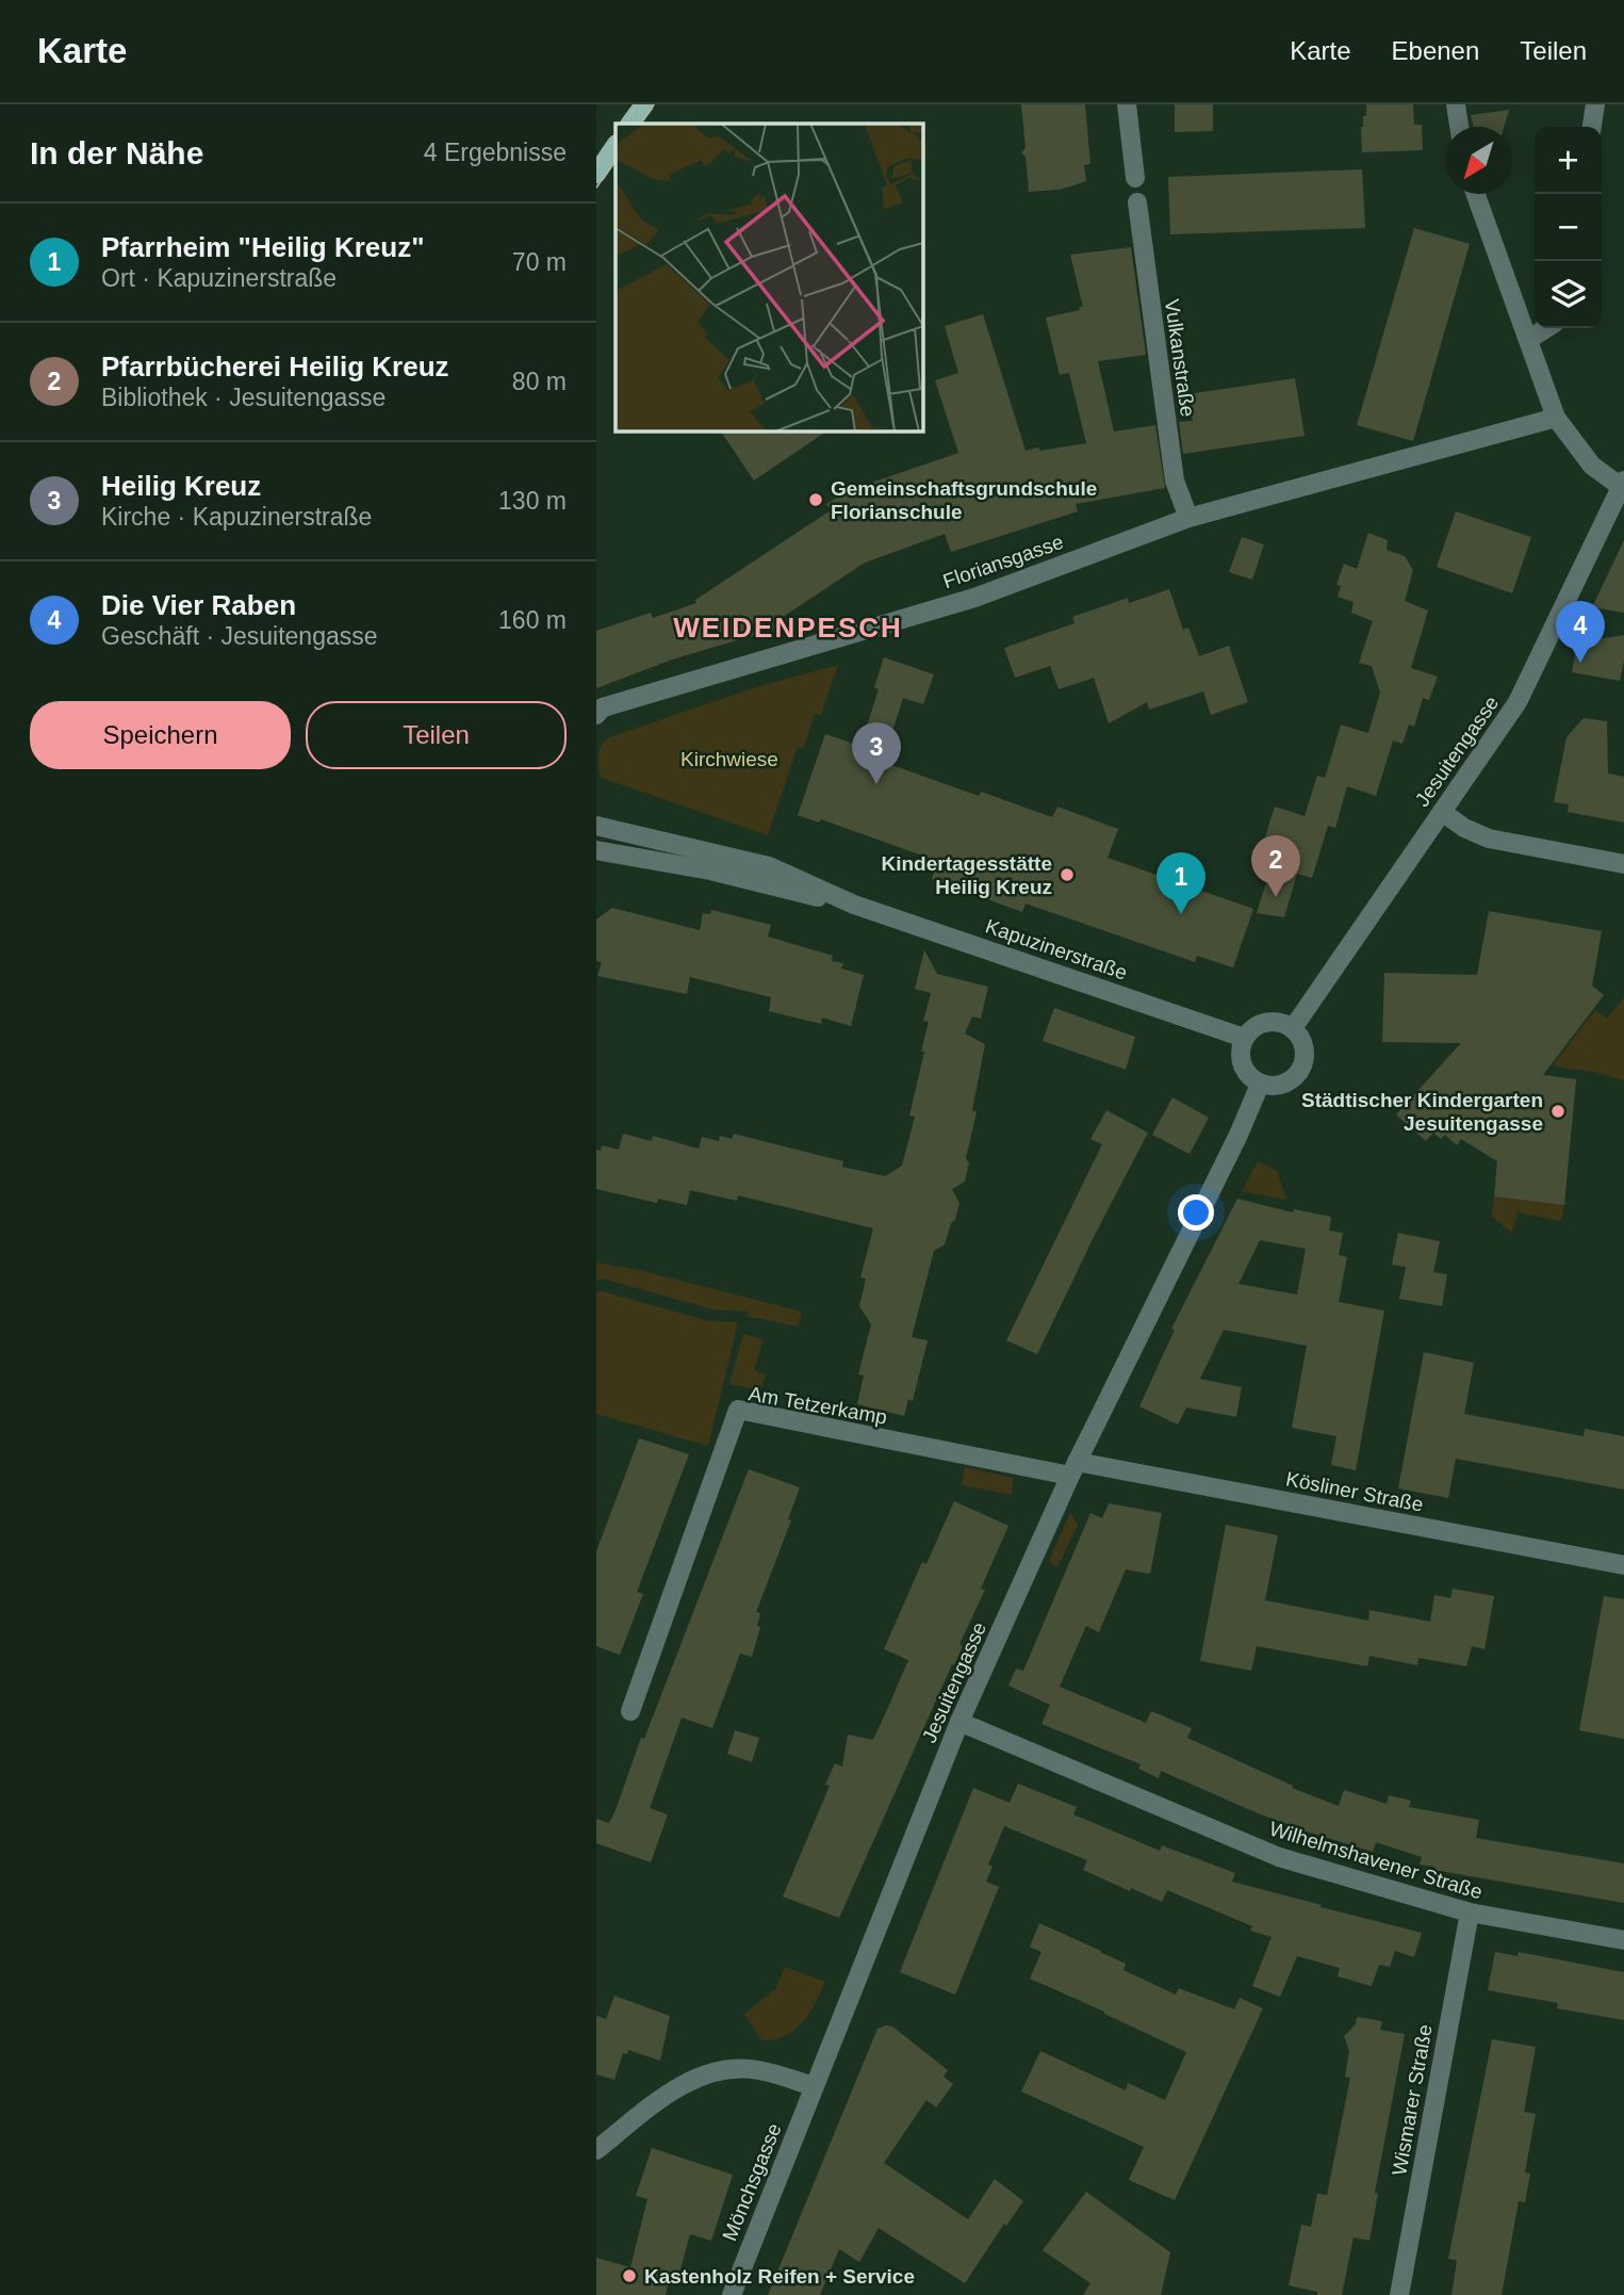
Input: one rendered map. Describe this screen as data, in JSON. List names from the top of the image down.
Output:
{
  "streets": {
    "street": [
      "Vulkanstraße",
      "Floriansgasse",
      "Jesuitengasse",
      "Kapuzinerstraße",
      "Am Tetzerkamp",
      "Kösliner Straße",
      "Wilhelmshavener Straße",
      "Wismarer Straße",
      "Mönchsgasse"
    ]
  },
  "crossings": [
    ["Vulkanstraße", "Floriansgasse"],
    ["Jesuitengasse", "Kapuzinerstraße"],
    ["Jesuitengasse", "Am Tetzerkamp"],
    ["Jesuitengasse", "Kösliner Straße"],
    ["Jesuitengasse", "Wilhelmshavener Straße"],
    ["Jesuitengasse", "Mönchsgasse"],
    ["Am Tetzerkamp", "Kösliner Straße"],
    ["Wilhelmshavener Straße", "Wismarer Straße"]
  ],
  "districts": ["WEIDENPESCH"],
  "parks": ["Kirchwiese"],
  "places": [
    "Gemeinschaftsgrundschule Florianschule",
    "Kindertagesstätte Heilig Kreuz",
    "Städtischer Kindergarten Jesuitengasse",
    "Kastenholz Reifen + Service"
  ],
  "north": "bottom left",
  "page": {
    "header": "Karte",
    "nav": ["Karte", "Ebenen", "Teilen"],
    "heading": ["In der Nähe", "4 Ergebnisse"],
    "map_buttons": ["+", "−"],
    "list": [
      {
        "mark": "1",
        "name": "Pfarrheim \"Heilig Kreuz\"",
        "note": "Ort · Kapuzinerstraße",
        "value": "70 m"
      },
      {
        "mark": "2",
        "name": "Pfarrbücherei Heilig Kreuz",
        "note": "Bibliothek · Jesuitengasse",
        "value": "80 m"
      },
      {
        "mark": "3",
        "name": "Heilig Kreuz",
        "note": "Kirche · Kapuzinerstraße",
        "value": "130 m"
      },
      {
        "mark": "4",
        "name": "Die Vier Raben",
        "note": "Geschäft · Jesuitengasse",
        "value": "160 m"
      }
    ],
    "pins": [
      "4",
      "3",
      "2",
      "1"
    ],
    "buttons": ["Speichern", "Teilen"]
  }
}
